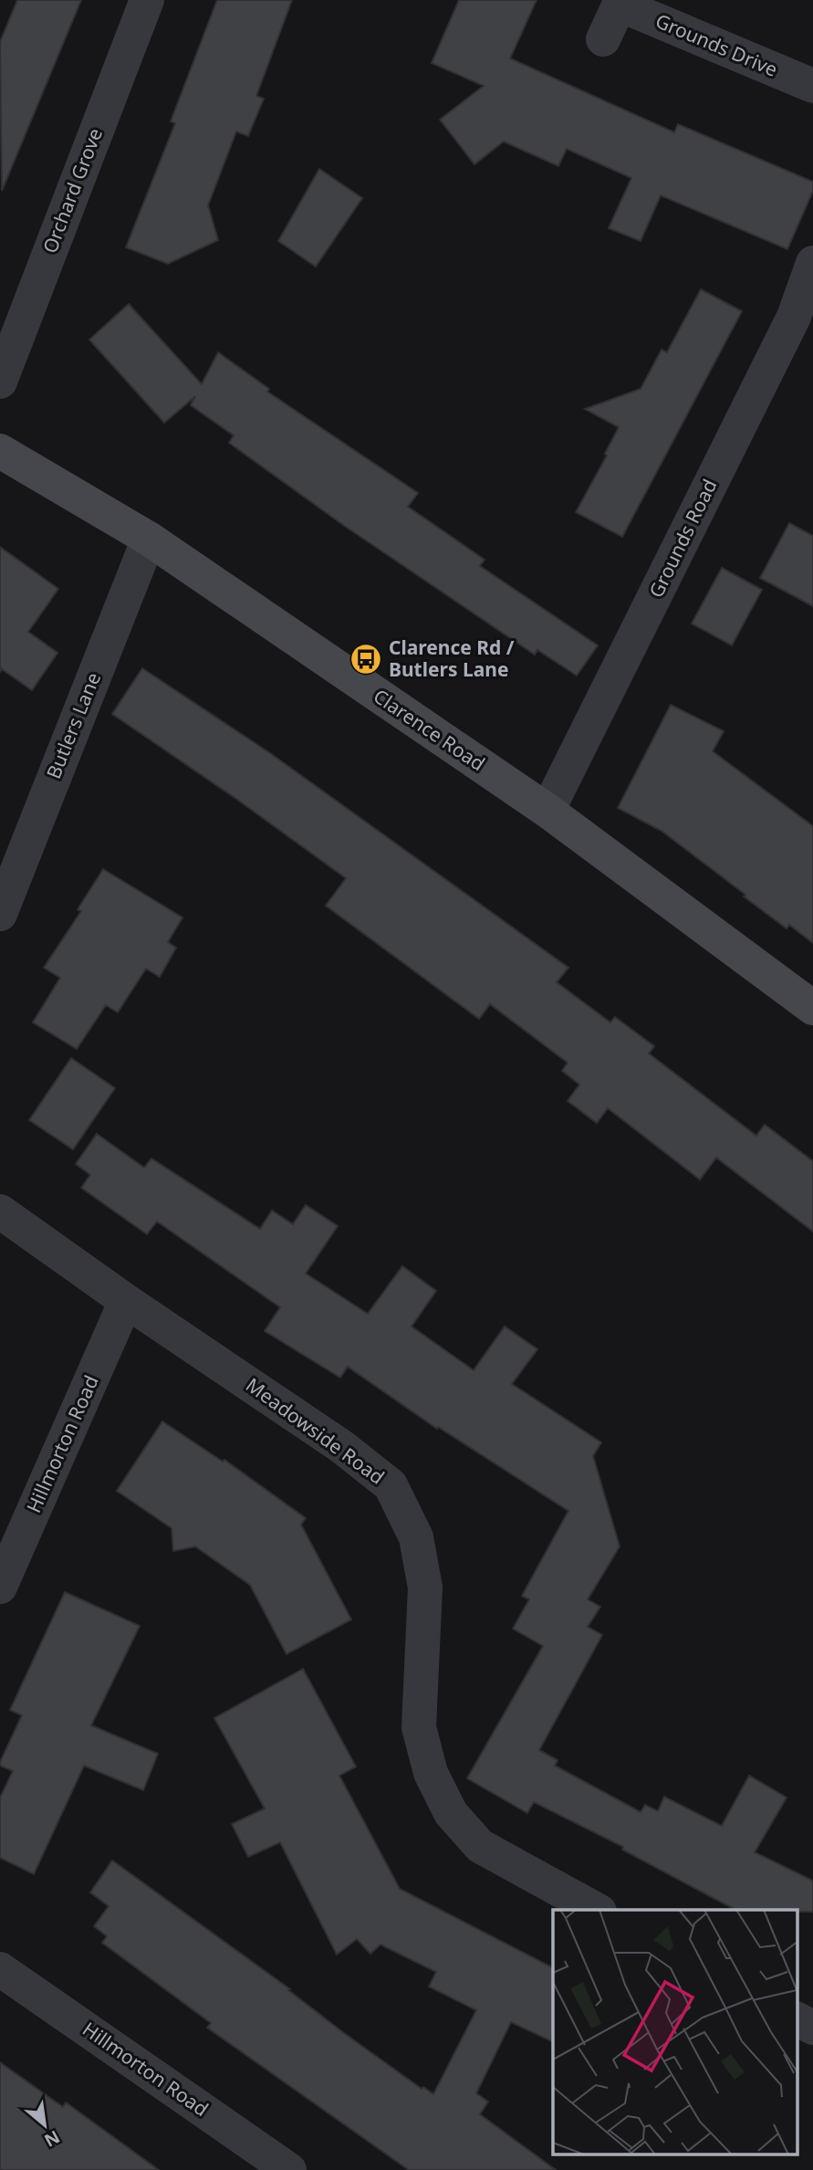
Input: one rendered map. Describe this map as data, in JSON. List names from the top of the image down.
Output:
{
  "streets": {
    "street": [
      "Grounds Drive",
      "Orchard Grove",
      "Grounds Road",
      "Butlers Lane",
      "Clarence Road",
      "Meadowside Road",
      "Hillmorton Road"
    ]
  },
  "crossings": [
    ["Grounds Road", "Clarence Road"],
    ["Butlers Lane", "Clarence Road"],
    ["Meadowside Road", "Hillmorton Road"]
  ],
  "places": {
    "bus stop": ["Clarence Rd / Butlers Lane"]
  },
  "north": "bottom right"
}
